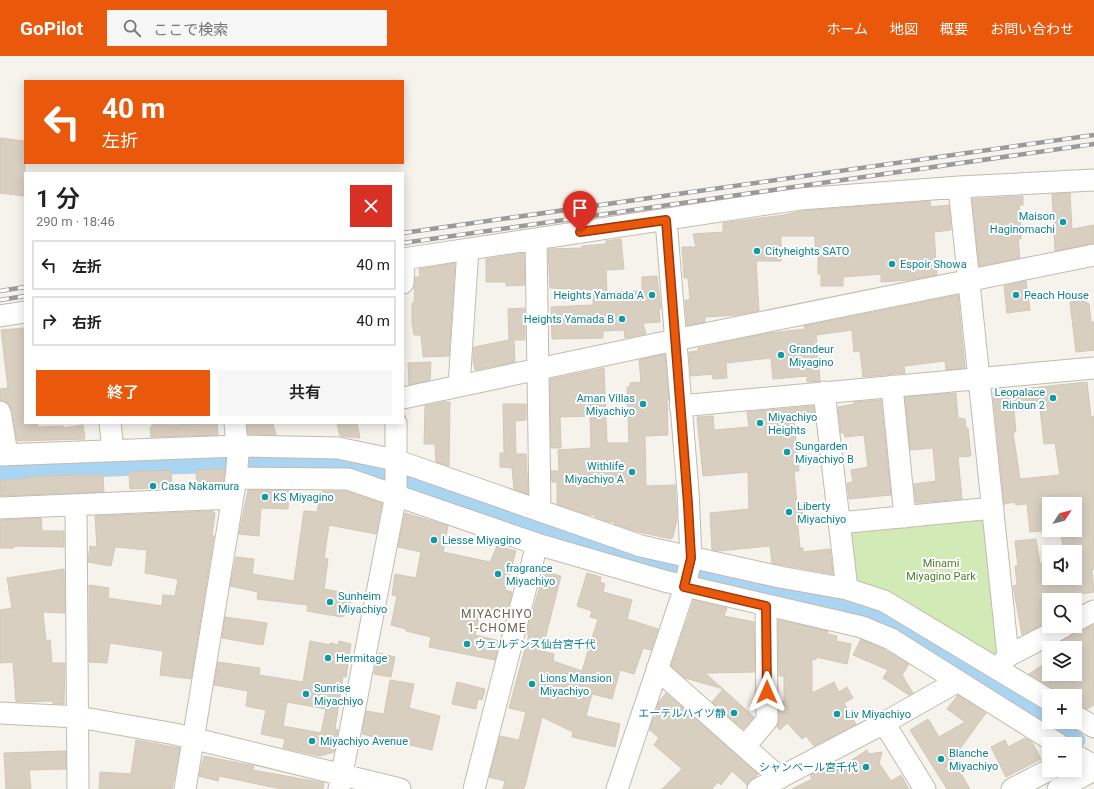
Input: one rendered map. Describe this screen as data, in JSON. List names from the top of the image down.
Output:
{
  "districts": ["MIYACHIYO 1-CHOME"],
  "parks": ["Minami Miyagino Park"],
  "places": [
    "Maison Haginomachi",
    "Cityheights SATO",
    "Espoir Showa",
    "Heights Yamada A",
    "Peach House",
    "Heights Yamada B",
    "Grandeur Miyagino",
    "Leopalace Rinbun 2",
    "Aman Villas Miyachiyo",
    "Miyachiyo Heights",
    "Sungarden Miyachiyo B",
    "Withlife Miyachiyo A",
    "Casa Nakamura",
    "KS Miyagino",
    "Liberty Miyachiyo",
    "Liesse Miyagino",
    "fragrance Miyachiyo",
    "Sunheim Miyachiyo",
    "ウェルデンス仙台宮千代",
    "Hermitage",
    "Lions Mansion Miyachiyo",
    "Sunrise Miyachiyo",
    "エーテルハイツ静",
    "Liv Miyachiyo",
    "Miyachiyo Avenue",
    "Blanche Miyachiyo",
    "シャンベール宮千代"
  ],
  "north": "top right",
  "page": {
    "header": "GoPilot",
    "search": "ここで検索",
    "nav": [
      "ホーム",
      "地図",
      "概要",
      "お問い合わせ"
    ],
    "turn": ["40 m", "左折"],
    "heading": ["1 分", "290 m · 18:46"],
    "list": [
      {
        "name": "左折",
        "value": "40 m"
      },
      {
        "name": "右折",
        "value": "40 m"
      }
    ],
    "buttons": ["終了", "共有"],
    "map_buttons": ["+", "−"]
  }
}
